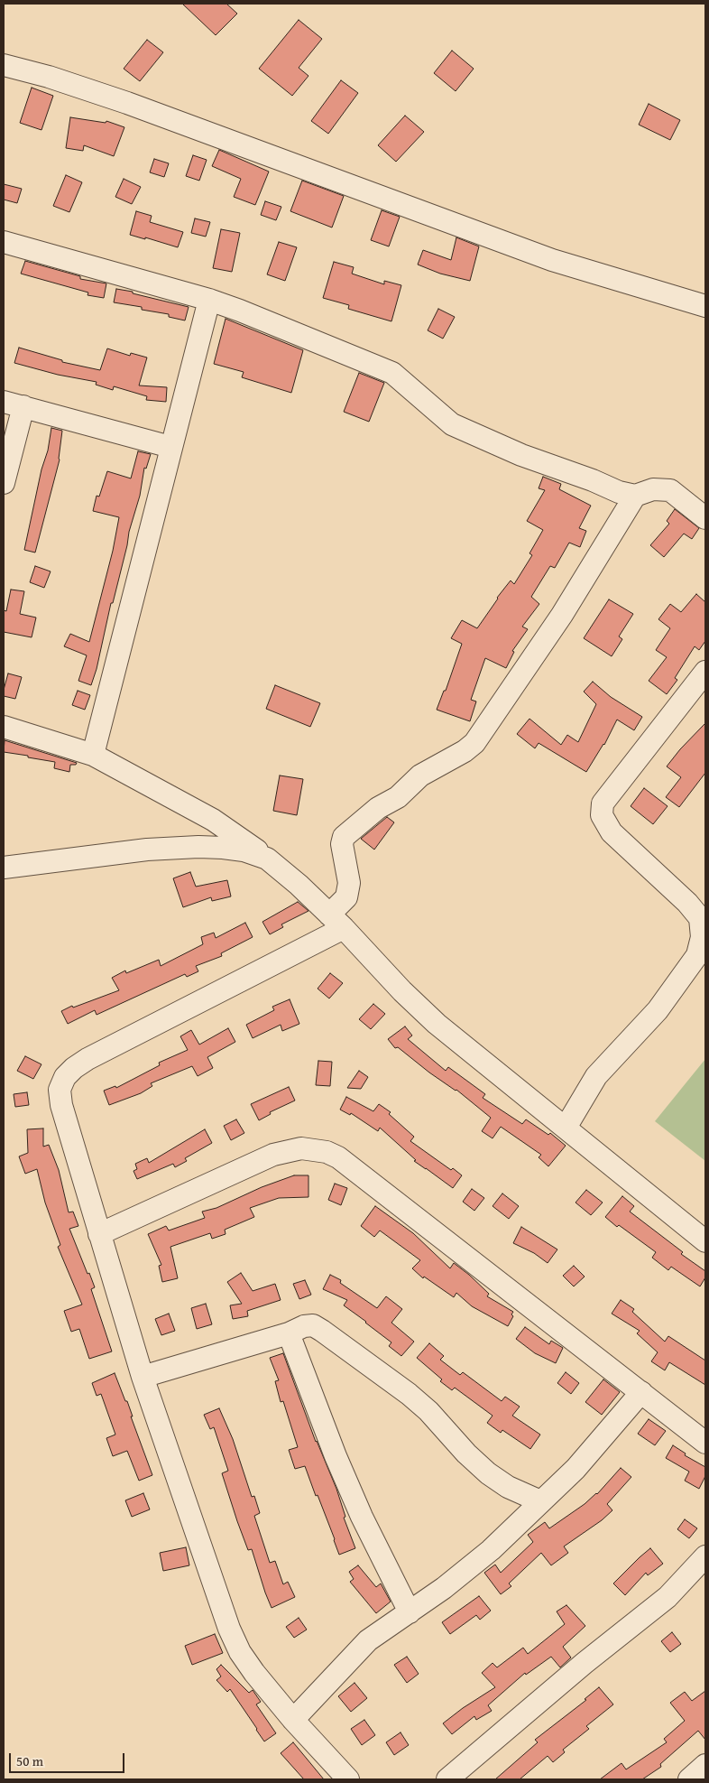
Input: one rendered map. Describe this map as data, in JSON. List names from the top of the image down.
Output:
{
  "scale_bar": "50 m"
}
